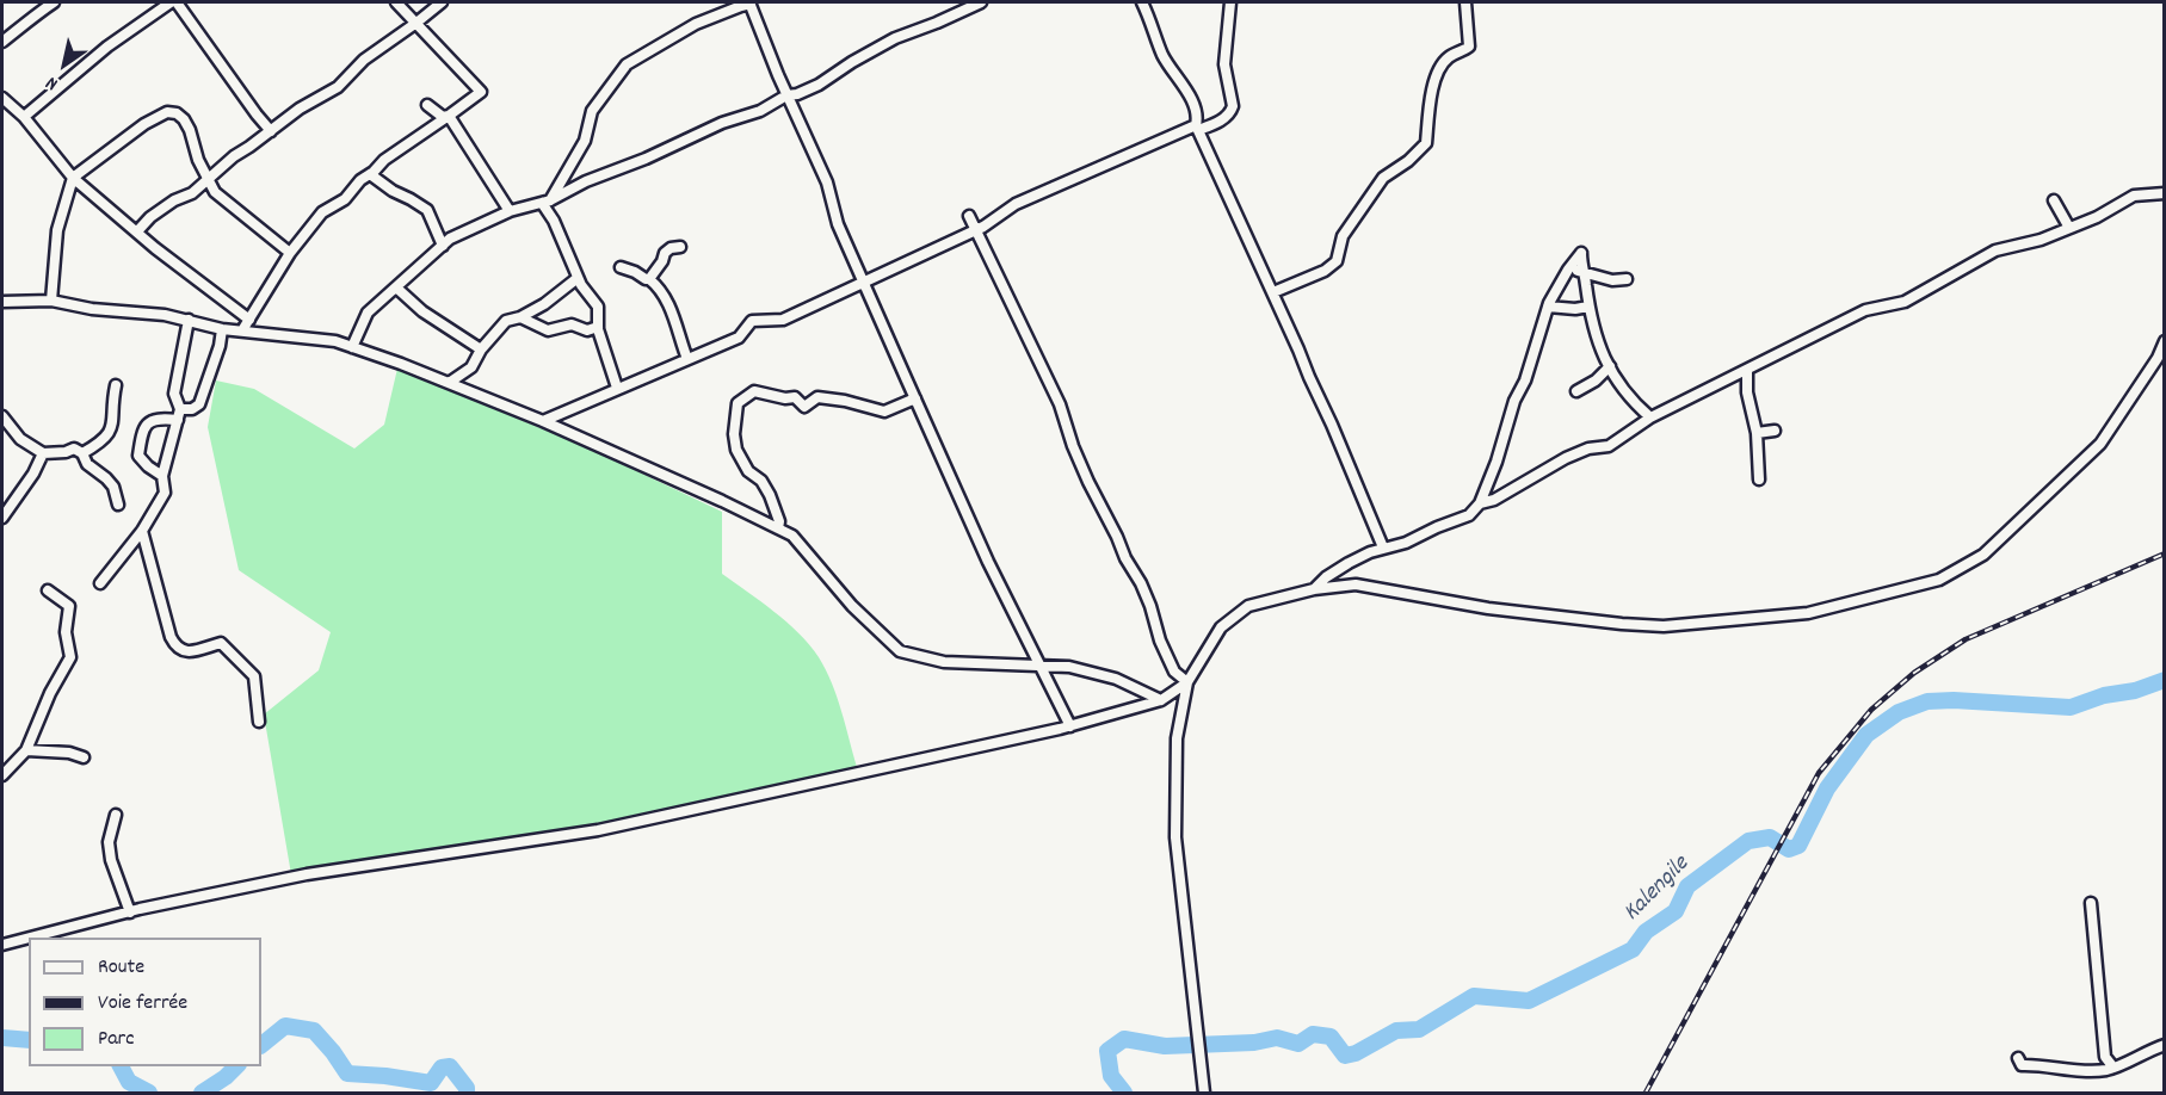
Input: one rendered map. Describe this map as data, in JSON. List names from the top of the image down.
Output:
{
  "water": ["Kalengile"],
  "legend": ["Route", "Voie ferrée", "Parc"],
  "north": "bottom left"
}
